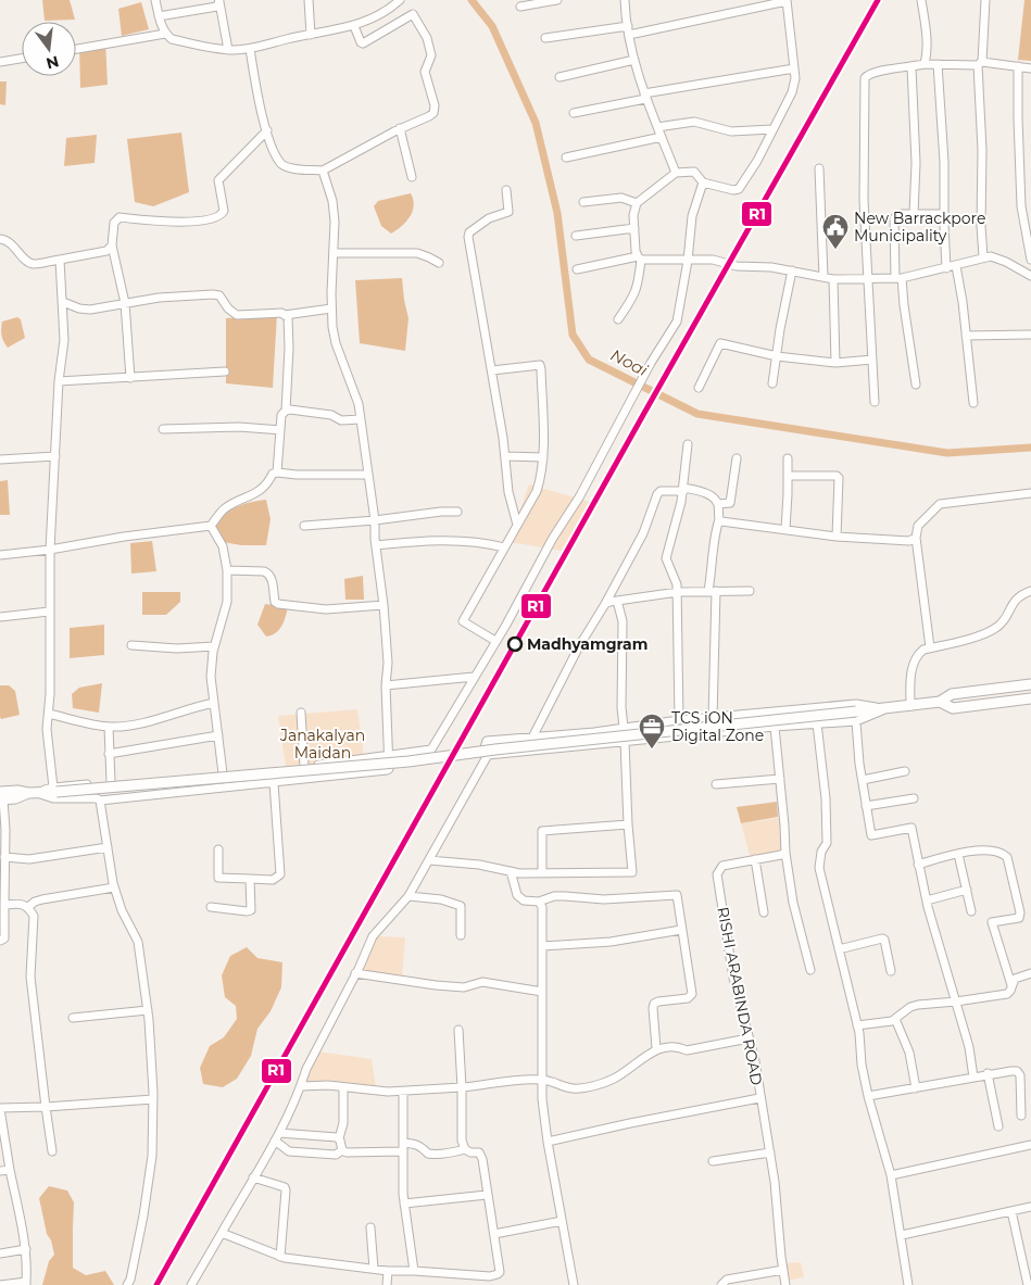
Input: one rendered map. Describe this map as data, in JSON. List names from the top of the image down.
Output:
{
  "streets": {
    "street": ["RISHI ARABINDA ROAD"]
  },
  "water": ["Noai"],
  "parks": ["Janakalyan Maidan"],
  "places": {
    "public building": ["New Barrackpore Municipality"],
    "other": ["Madhyamgram"],
    "office": ["TCS iON Digital Zone"]
  },
  "lines": ["transit line R1"],
  "north": "bottom"
}
